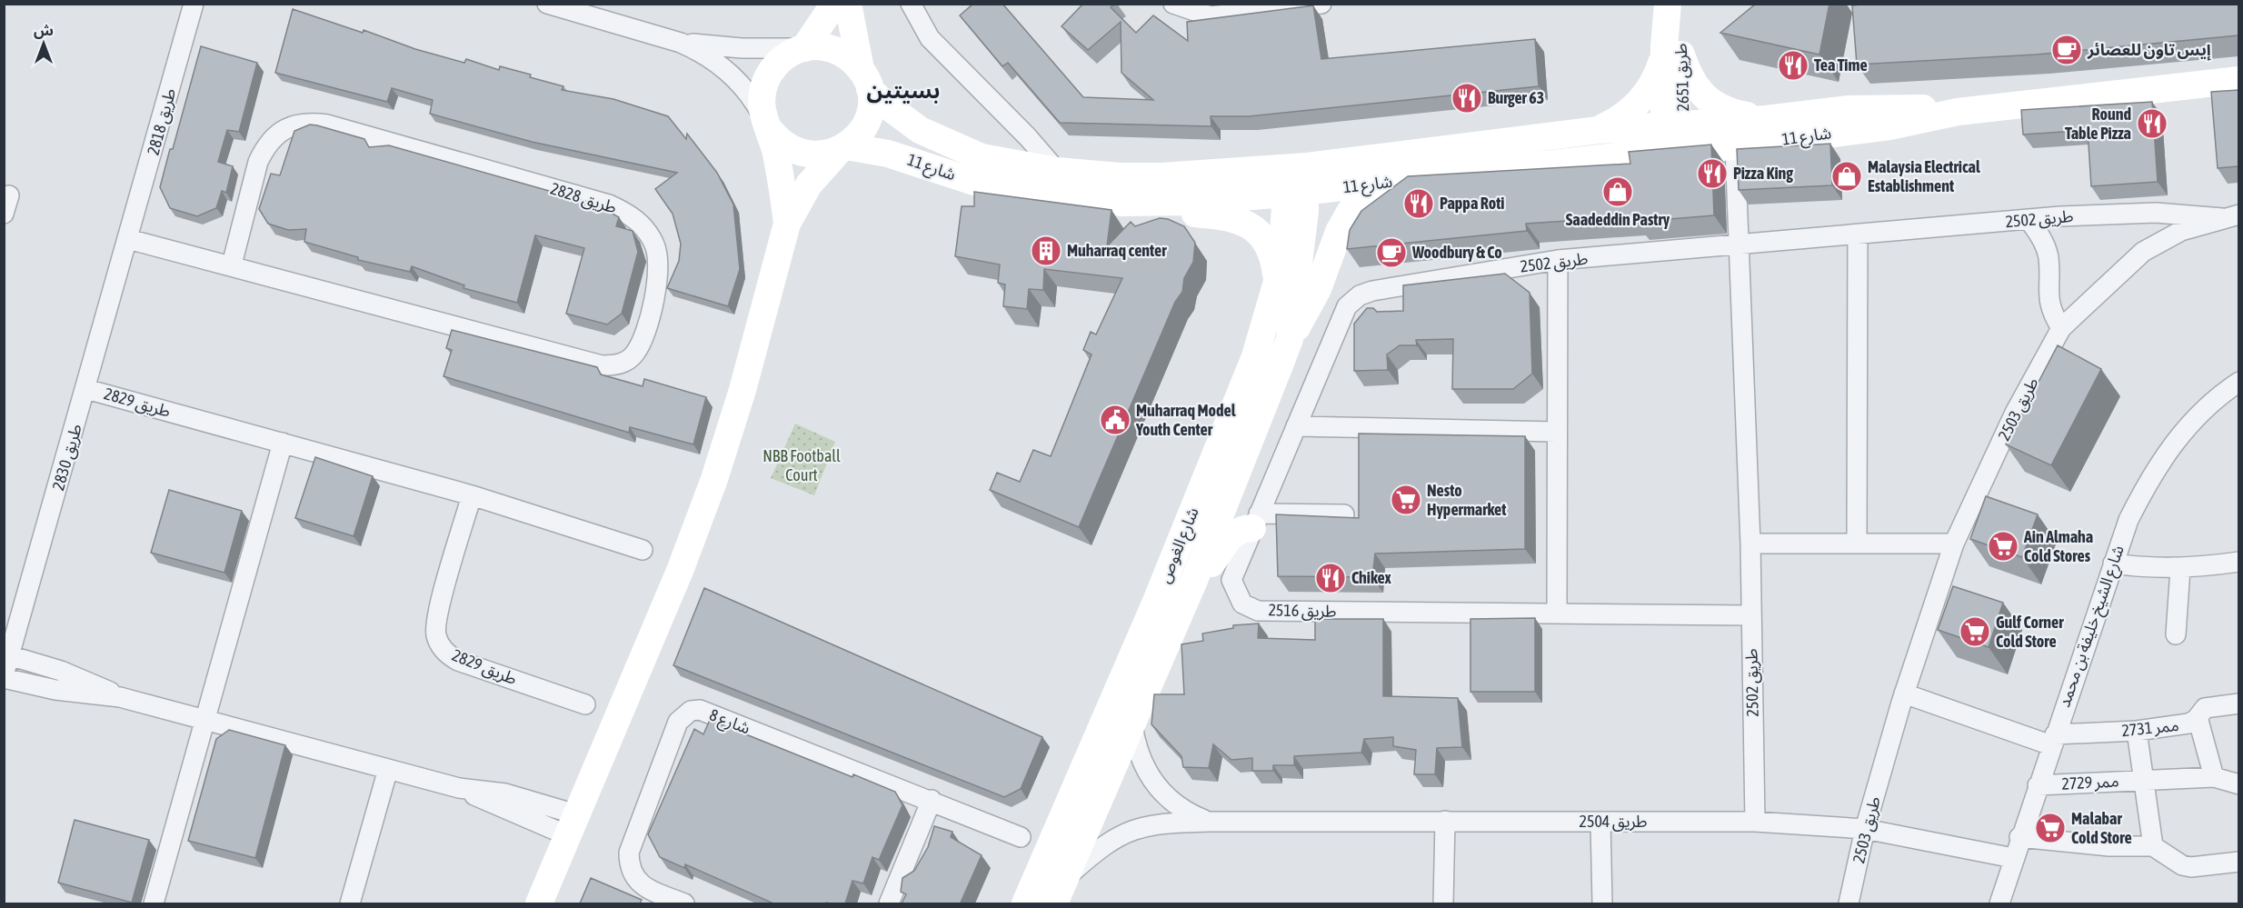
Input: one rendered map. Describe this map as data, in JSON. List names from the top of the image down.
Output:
{
  "streets": {
    "main road": ["طريق 2651", "شارع 11", "شارع الغوص"],
    "street": [
      "طريق 2818",
      "طريق 2828",
      "طريق 2502",
      "طريق 2829",
      "طريق 2503",
      "طريق 2830",
      "طريق 2516",
      "شارع الشيخ خليفة بن محمد",
      "شارع 8",
      "ممر 2731",
      "ممر 2729",
      "طريق 2504"
    ]
  },
  "crossings": [
    ["طريق 2651", "شارع 11"],
    ["طريق 2818", "طريق 2828"],
    ["طريق 2818", "طريق 2830"],
    ["شارع 11", "طريق 2502"],
    ["شارع 11", "شارع الغوص"],
    ["طريق 2828", "طريق 2830"],
    ["طريق 2502", "طريق 2503"],
    ["طريق 2502", "طريق 2516"],
    ["طريق 2502", "طريق 2504"],
    ["طريق 2829", "طريق 2830"],
    ["طريق 2503", "طريق 2504"],
    ["شارع الغوص", "طريق 2504"],
    ["شارع الشيخ خليفة بن محمد", "ممر 2731"],
    ["شارع الشيخ خليفة بن محمد", "ممر 2729"],
    ["شارع الشيخ خليفة بن محمد", "طريق 2504"],
    ["ممر 2731", "ممر 2729"]
  ],
  "districts": ["بسيتين"],
  "parks": ["NBB Football Court"],
  "places": {
    "cafe": ["إيس تاون للعصائر", "Woodbury & Co"],
    "restaurant": [
      "Tea Time",
      "Burger 63",
      "Round Table Pizza",
      "Pizza King",
      "Pappa Roti",
      "Chikex"
    ],
    "shop": ["Malaysia Electrical Establishment", "Saadeddin Pastry"],
    "building": ["Muharraq center"],
    "public building": ["Muharraq Model Youth Center"],
    "supermarket": [
      "Nesto Hypermarket",
      "Ain Almaha Cold Stores",
      "Gulf Corner Cold Store",
      "Malabar Cold Store"
    ]
  },
  "north": "top"
}
